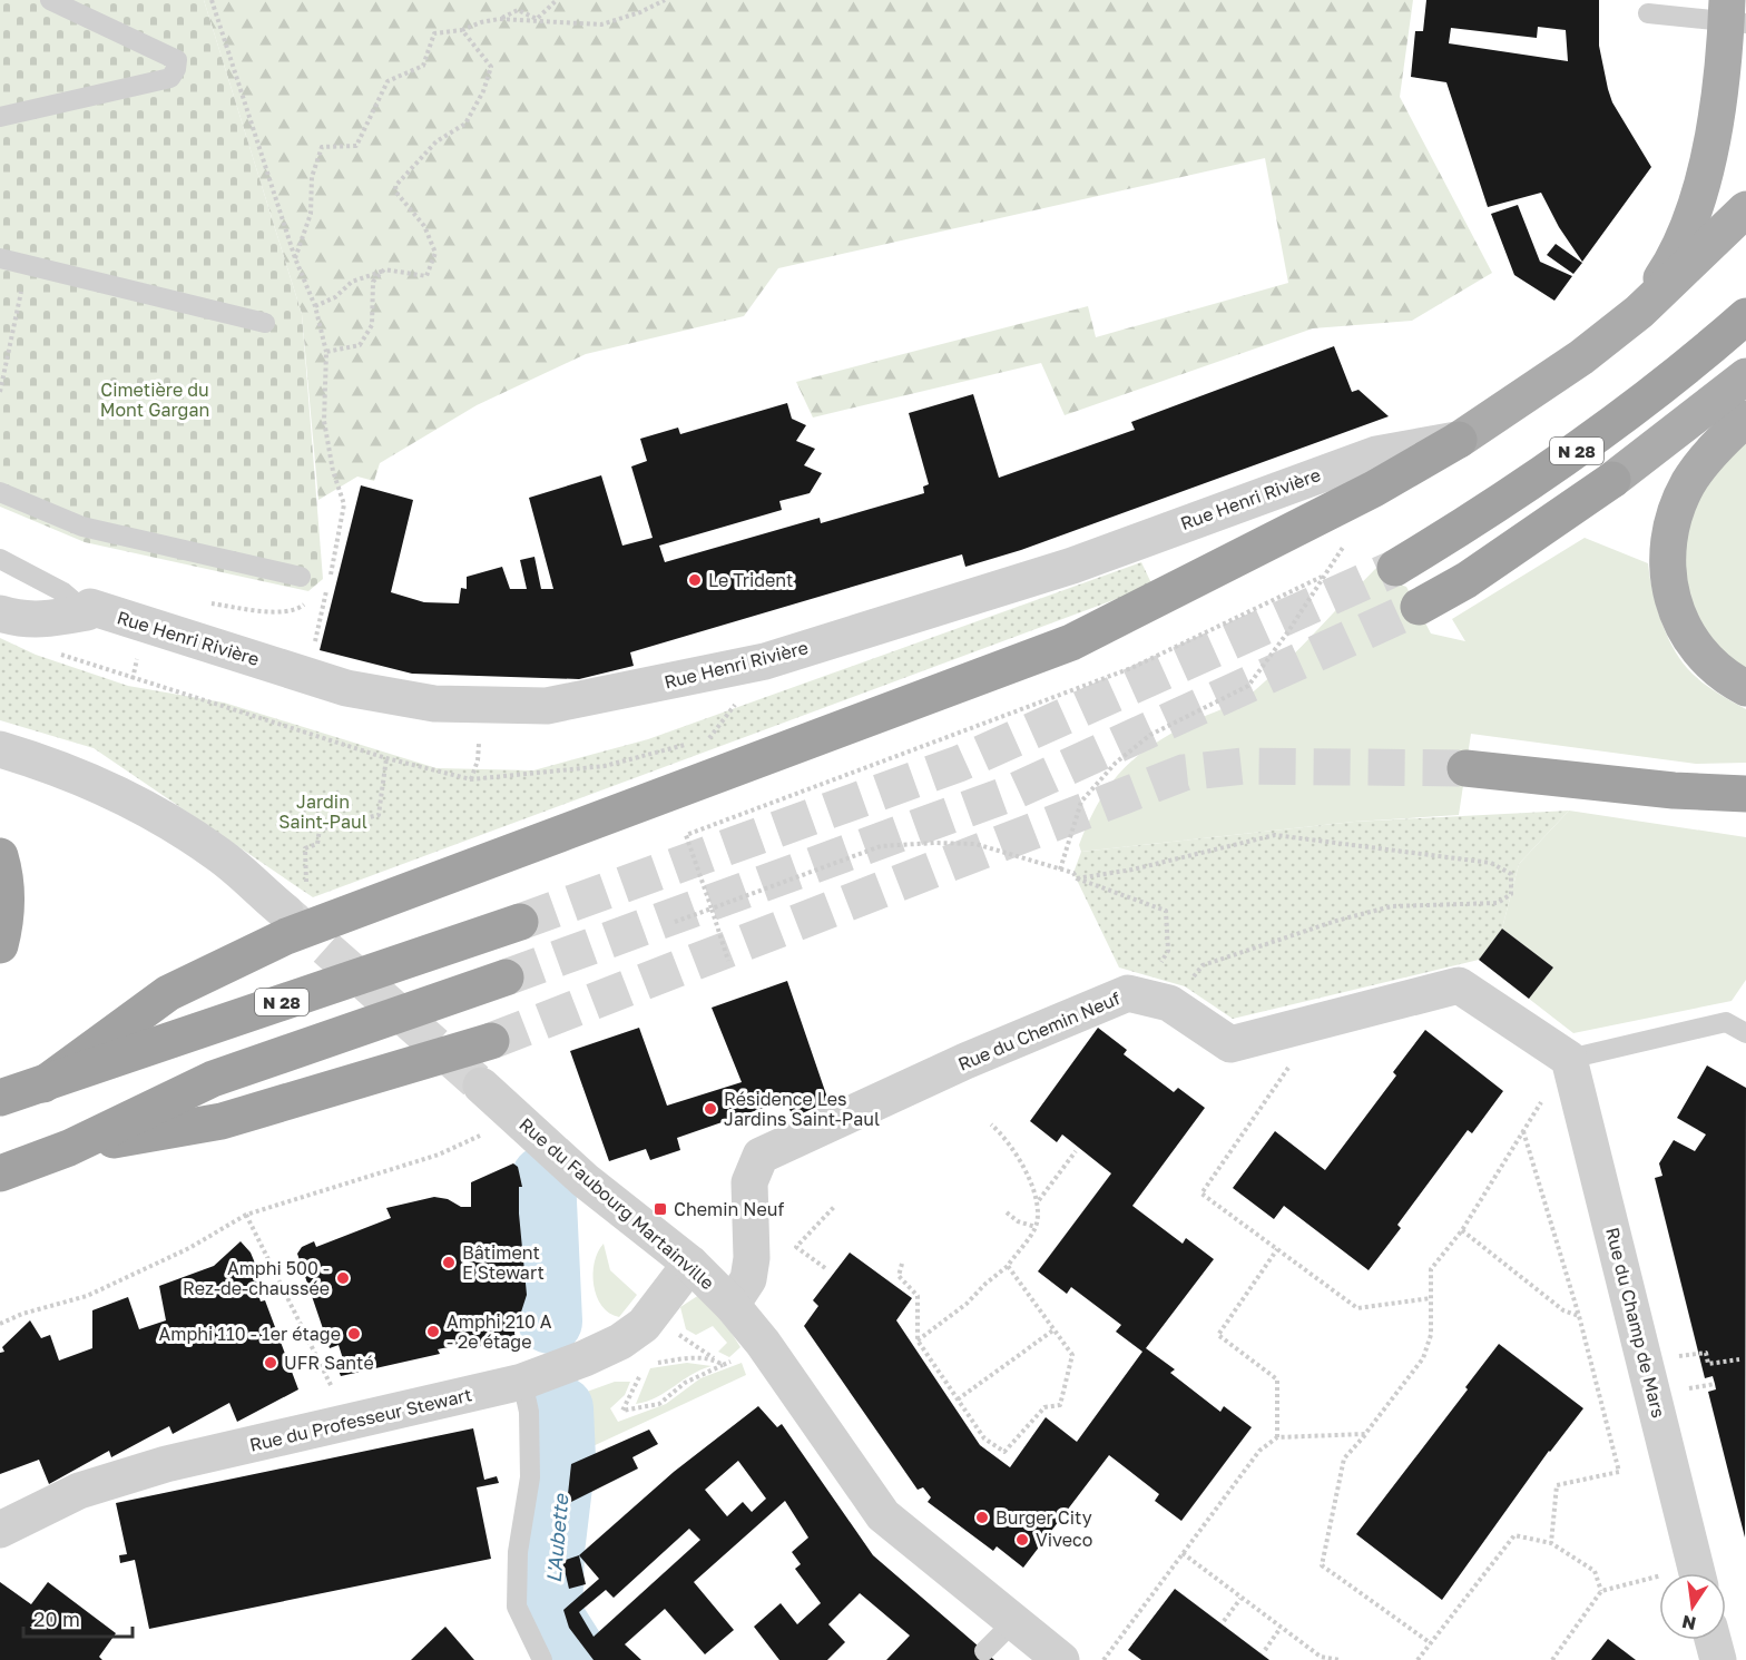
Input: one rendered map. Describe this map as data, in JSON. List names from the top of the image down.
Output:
{
  "streets": {
    "highway": ["N 28"],
    "street": [
      "Rue Henri Rivière",
      "Rue du Chemin Neuf",
      "Rue du Faubourg Martainville",
      "Rue du Champ de Mars",
      "Rue du Professeur Stewart"
    ]
  },
  "crossings": [
    ["Rue du Chemin Neuf", "Rue du Faubourg Martainville"],
    ["Rue du Chemin Neuf", "Rue du Champ de Mars"],
    ["Rue du Faubourg Martainville", "Rue du Professeur Stewart"]
  ],
  "water": ["L'Aubette"],
  "parks": ["Cimetière du Mont Gargan", "Jardin Saint-Paul"],
  "places": {
    "other": [
      "Le Trident",
      "Résidence Les Jardins Saint-Paul",
      "Bâtiment E Stewart",
      "Amphi 500 - Rez-de-chaussée",
      "Amphi 210 A - 2e étage",
      "Amphi 110 - 1er étage",
      "UFR Santé",
      "Burger City",
      "Viveco"
    ],
    "transit": ["Chemin Neuf"]
  },
  "scale_bar": "20 m",
  "north": "bottom"
}
